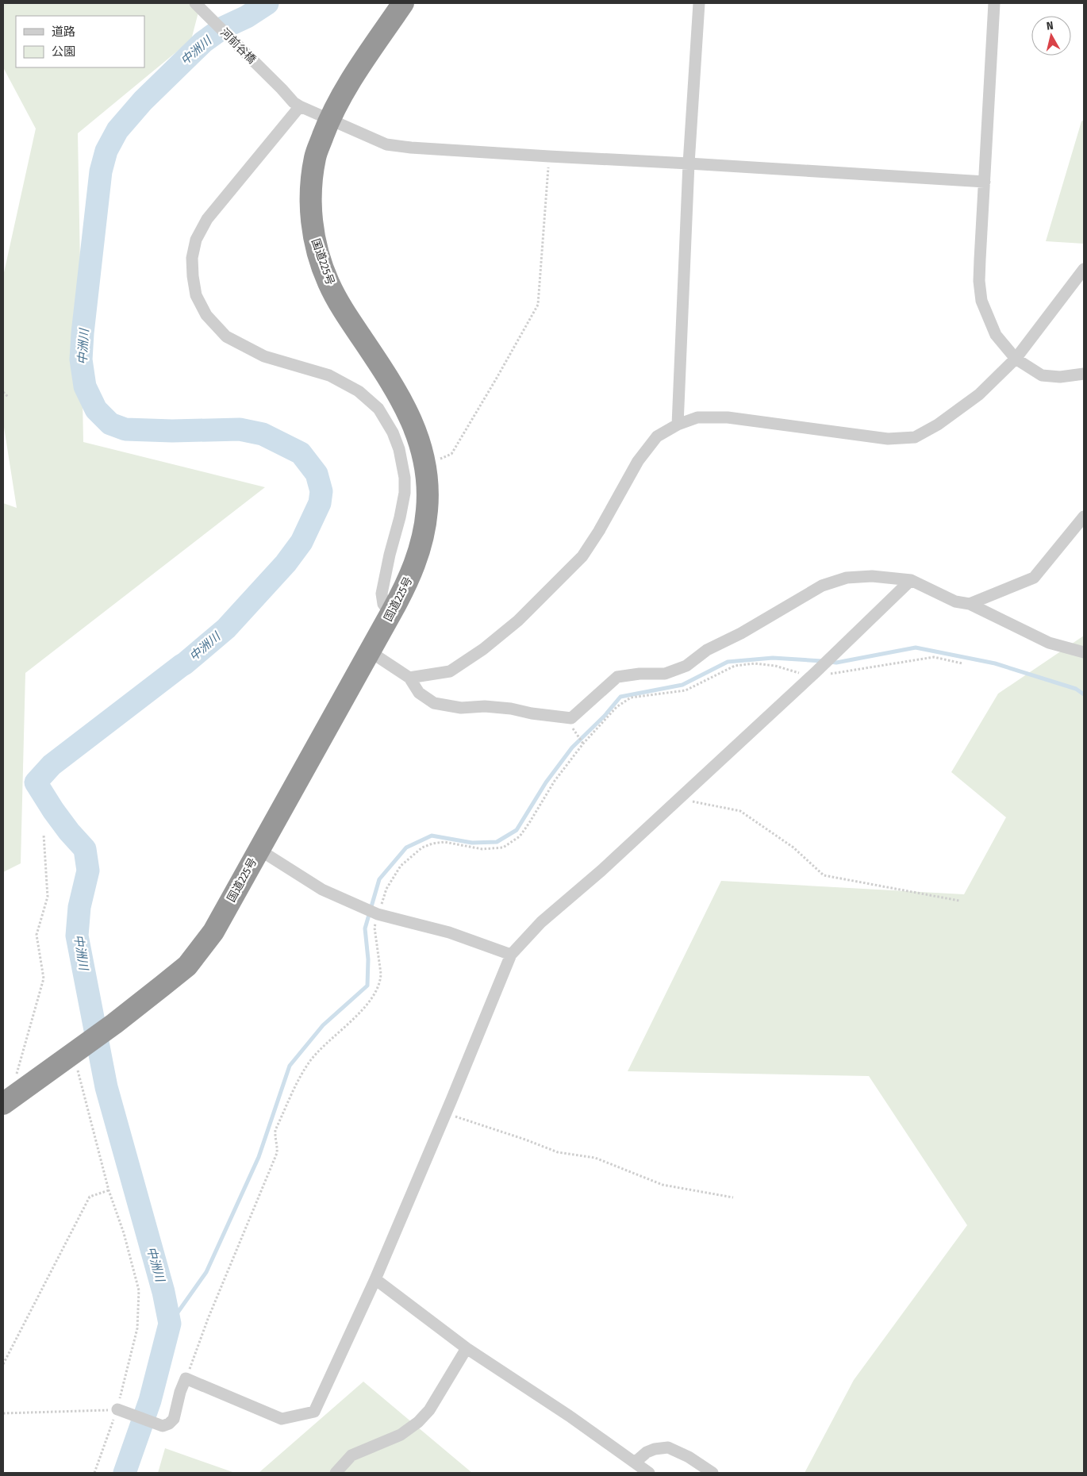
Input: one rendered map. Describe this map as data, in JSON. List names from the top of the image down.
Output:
{
  "streets": {
    "highway": ["国道225号"],
    "street": ["河前谷橋"]
  },
  "crossings": [
    ["河前谷橋", "国道225号"]
  ],
  "water": ["中洲川"],
  "legend": ["道路", "公園"],
  "north": "top"
}
